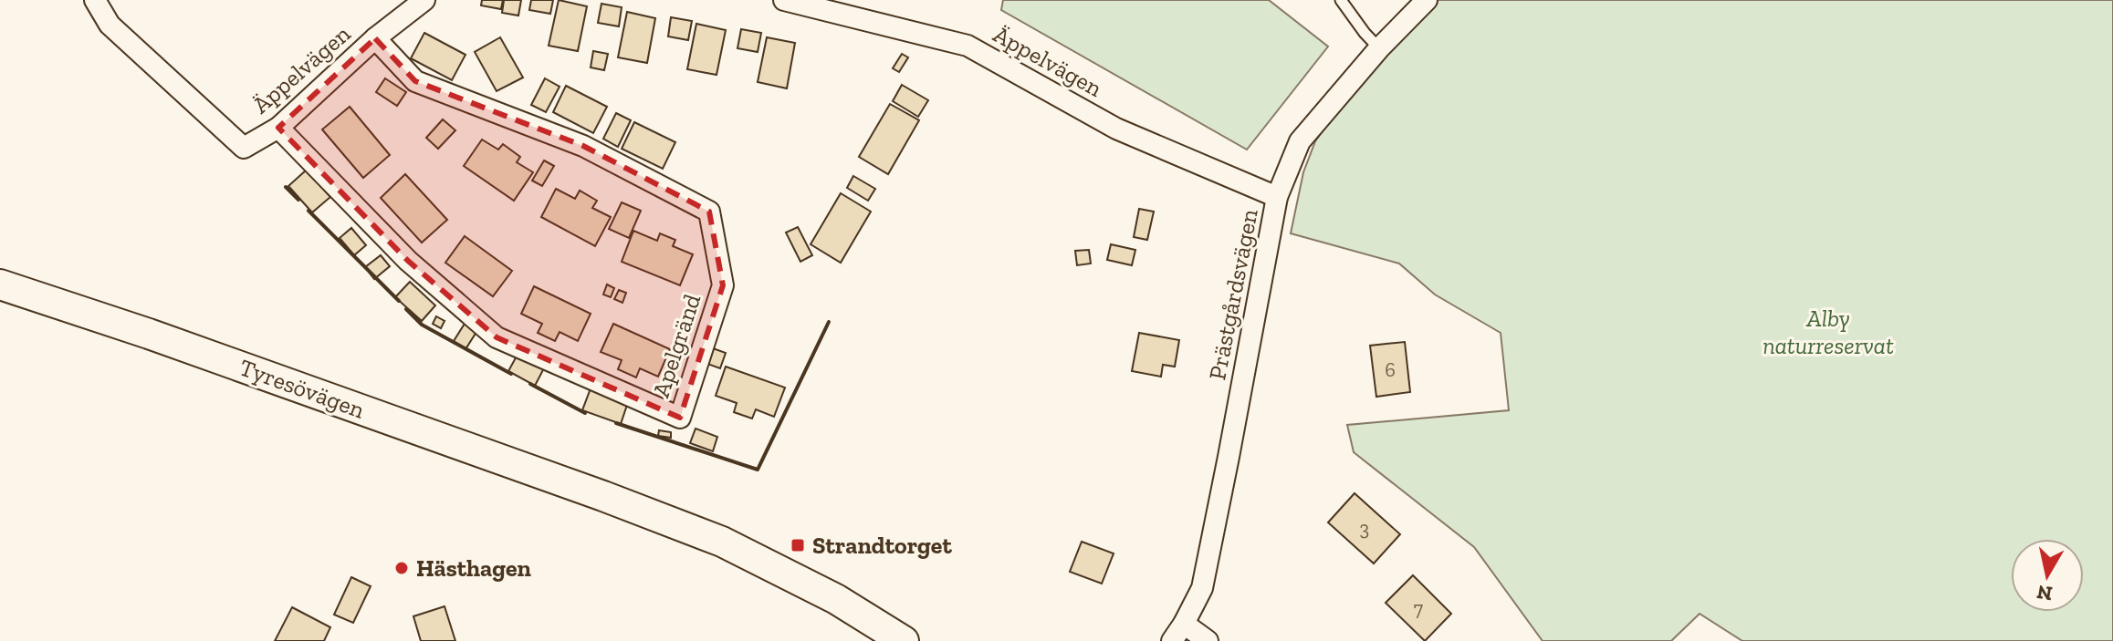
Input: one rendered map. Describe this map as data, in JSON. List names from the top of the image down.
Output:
{
  "streets": {
    "main road": ["Tyresövägen"],
    "street": ["Äppelvägen", "Prästgårdsvägen", "Apelgränd"]
  },
  "crossings": [
    ["Äppelvägen", "Prästgårdsvägen"],
    ["Äppelvägen", "Apelgränd"]
  ],
  "parks": ["Alby naturreservat"],
  "places": {
    "transit": ["Strandtorget"],
    "other": ["Hästhagen"]
  },
  "house_numbers": ["6", "3", "7"],
  "north": "bottom"
}
